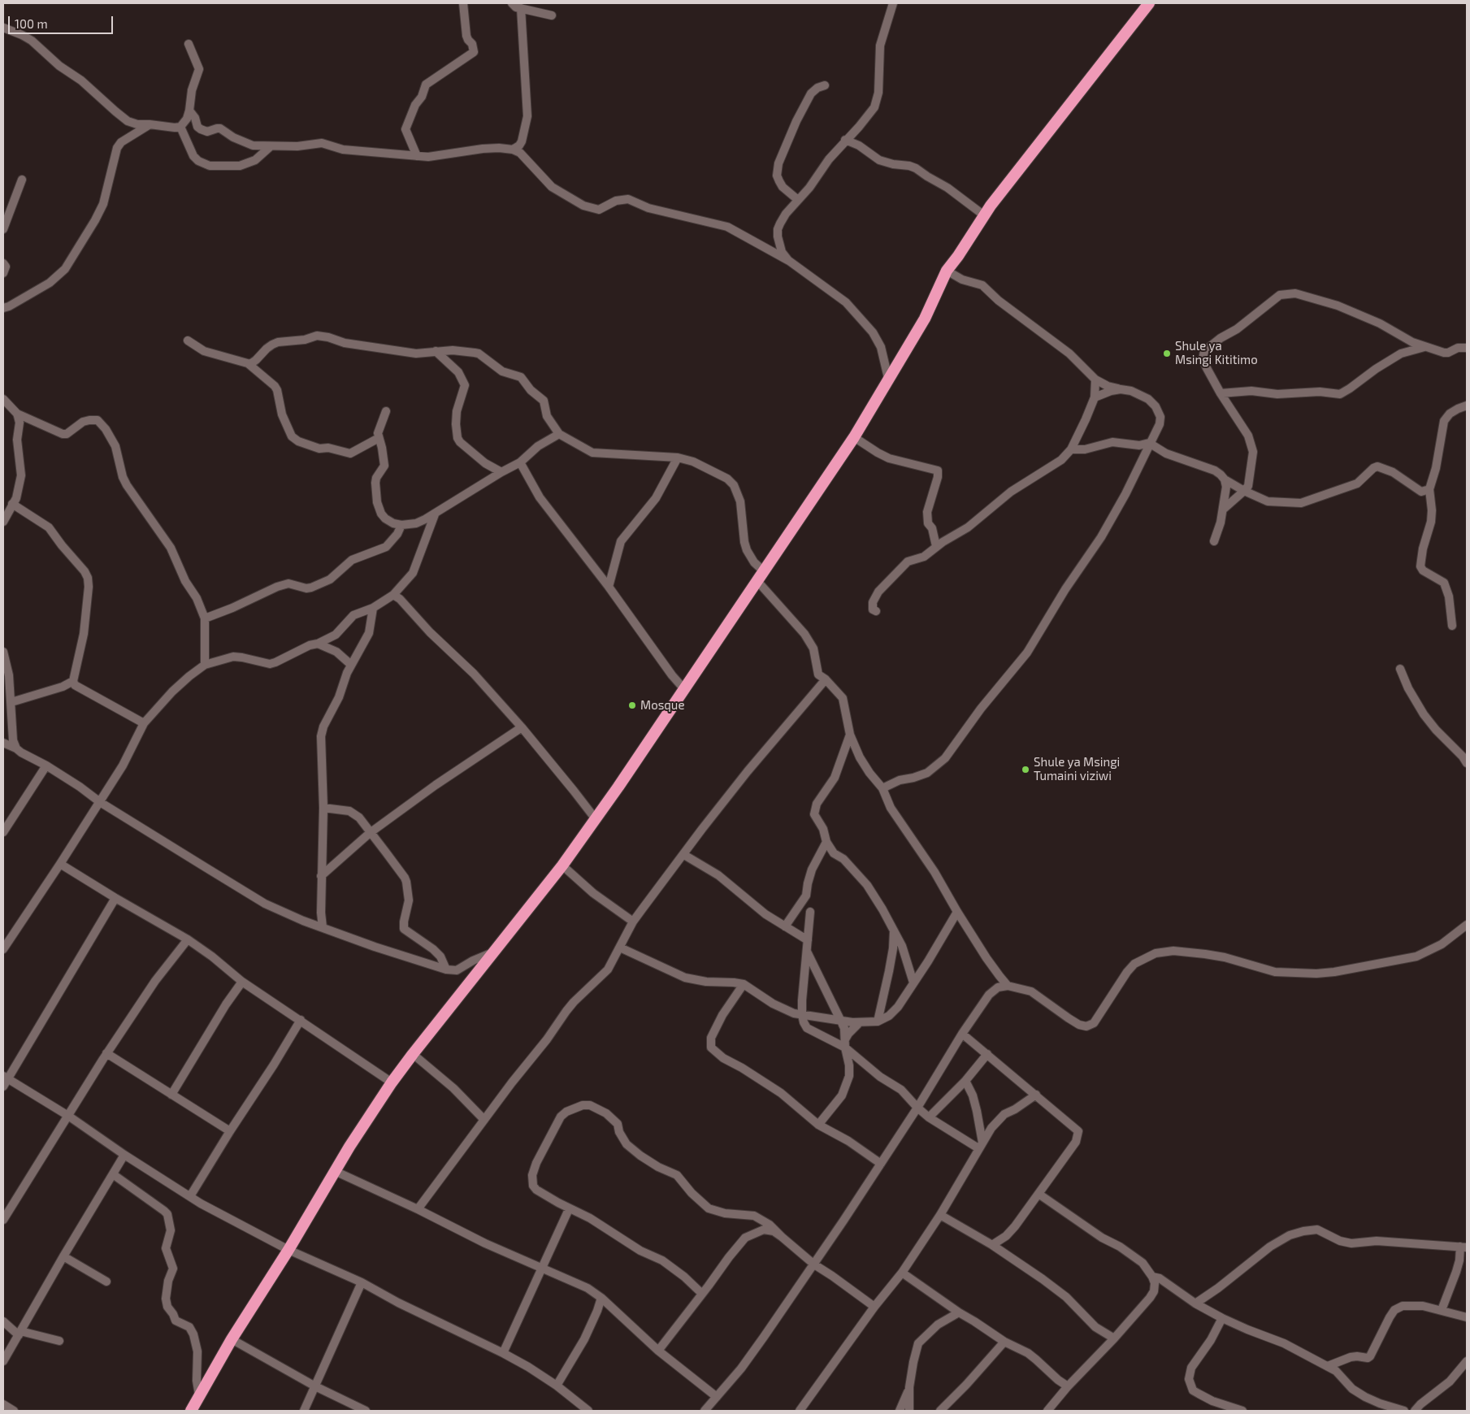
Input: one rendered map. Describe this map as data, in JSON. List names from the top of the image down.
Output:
{
  "places": ["Shule ya Msingi Kititimo", "Mosque", "Shule ya Msingi Tumaini viziwi"],
  "scale_bar": "100 m"
}
